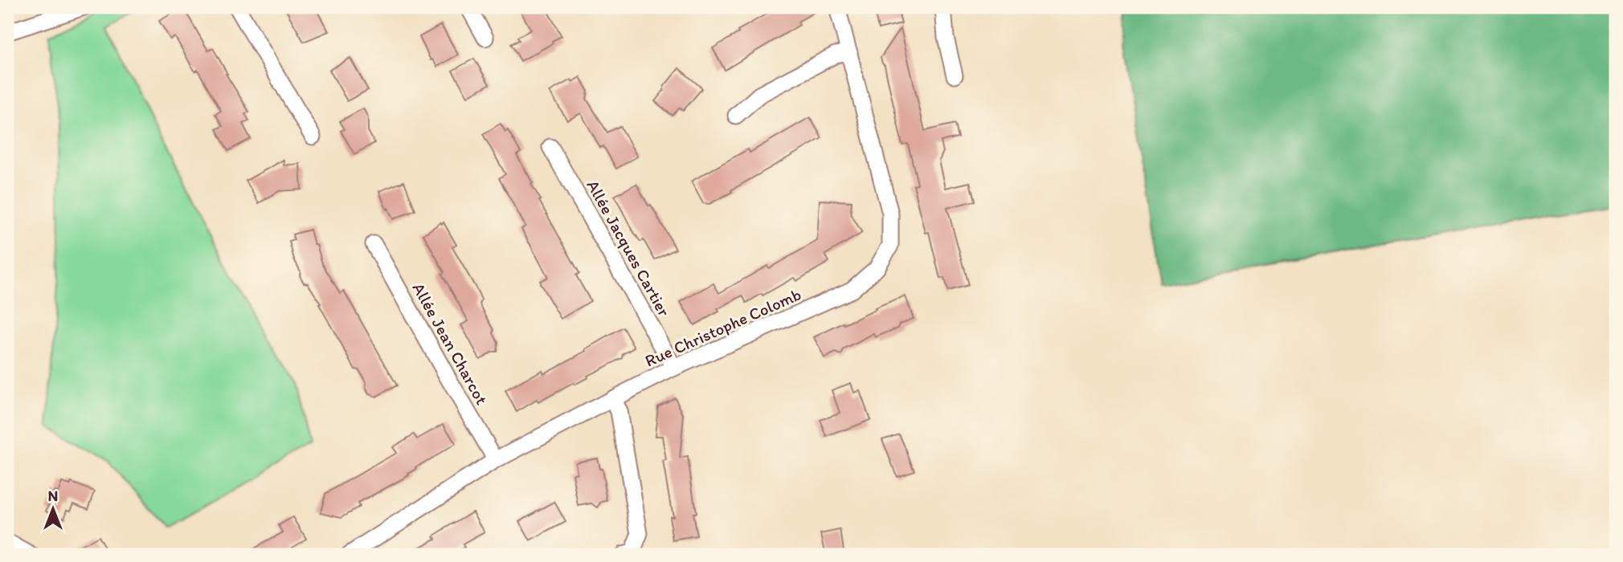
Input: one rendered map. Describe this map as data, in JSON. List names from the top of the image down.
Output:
{
  "streets": {
    "street": ["Allée Jacques Cartier", "Rue Christophe Colomb", "Allée Jean Charcot"]
  },
  "crossings": [
    ["Allée Jacques Cartier", "Rue Christophe Colomb"],
    ["Rue Christophe Colomb", "Allée Jean Charcot"]
  ],
  "north": "top"
}
